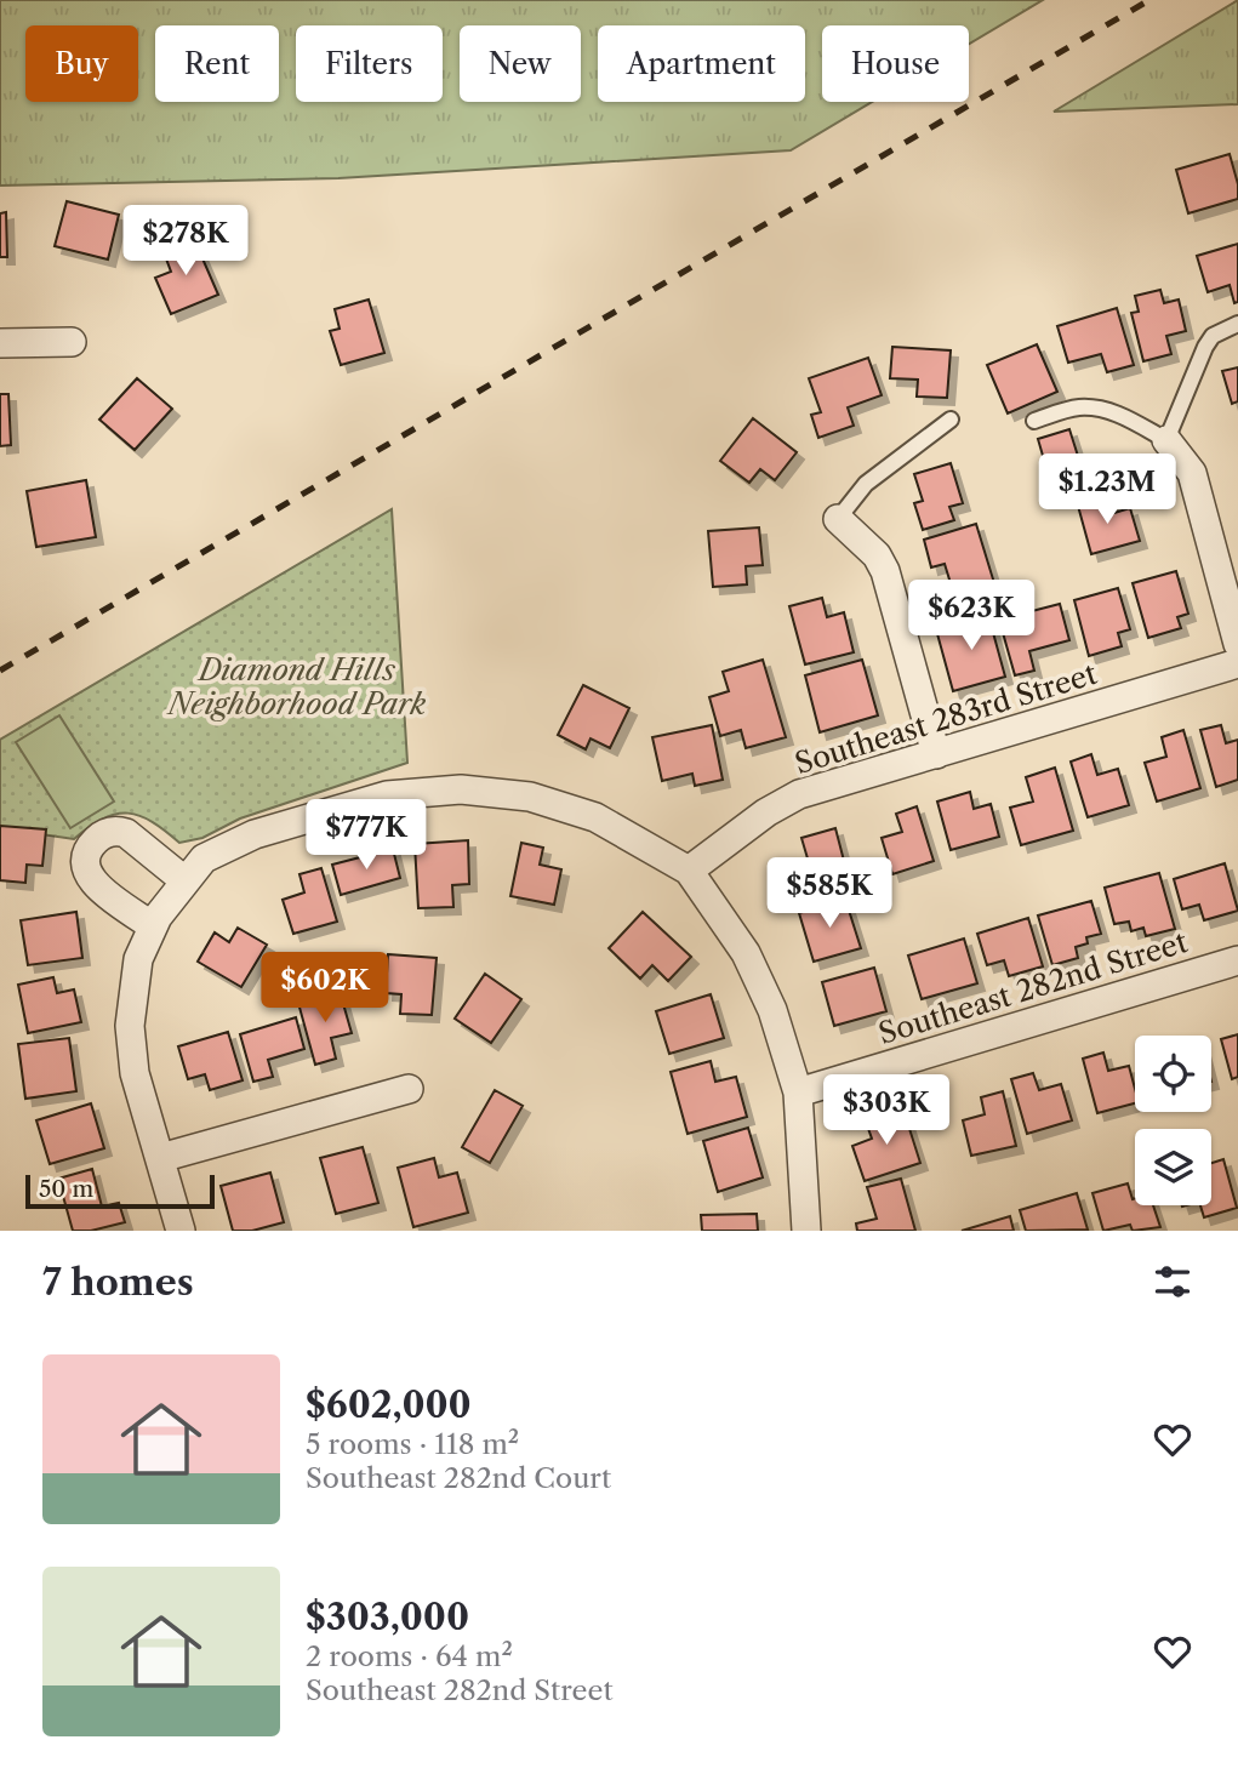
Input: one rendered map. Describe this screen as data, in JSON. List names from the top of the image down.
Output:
{
  "streets": {
    "street": ["Southeast 283rd Street", "Southeast 282nd Street"]
  },
  "parks": ["Diamond Hills Neighborhood Park"],
  "scale_bar": "50 m",
  "page": {
    "chip": [
      "Buy",
      "Rent",
      "Filters",
      "New",
      "Apartment",
      "House"
    ],
    "price": [
      "$278K",
      "$1.23M",
      "$623K",
      "$777K",
      "$585K",
      "$602K",
      "$303K"
    ],
    "scale": "50 m",
    "heading": "7 homes",
    "list": [
      {
        "name": "$602,000",
        "note": "5 rooms · 118 m² · Southeast 282nd Court"
      },
      {
        "name": "$303,000",
        "note": "2 rooms · 64 m² · Southeast 282nd Street"
      }
    ]
  }
}
